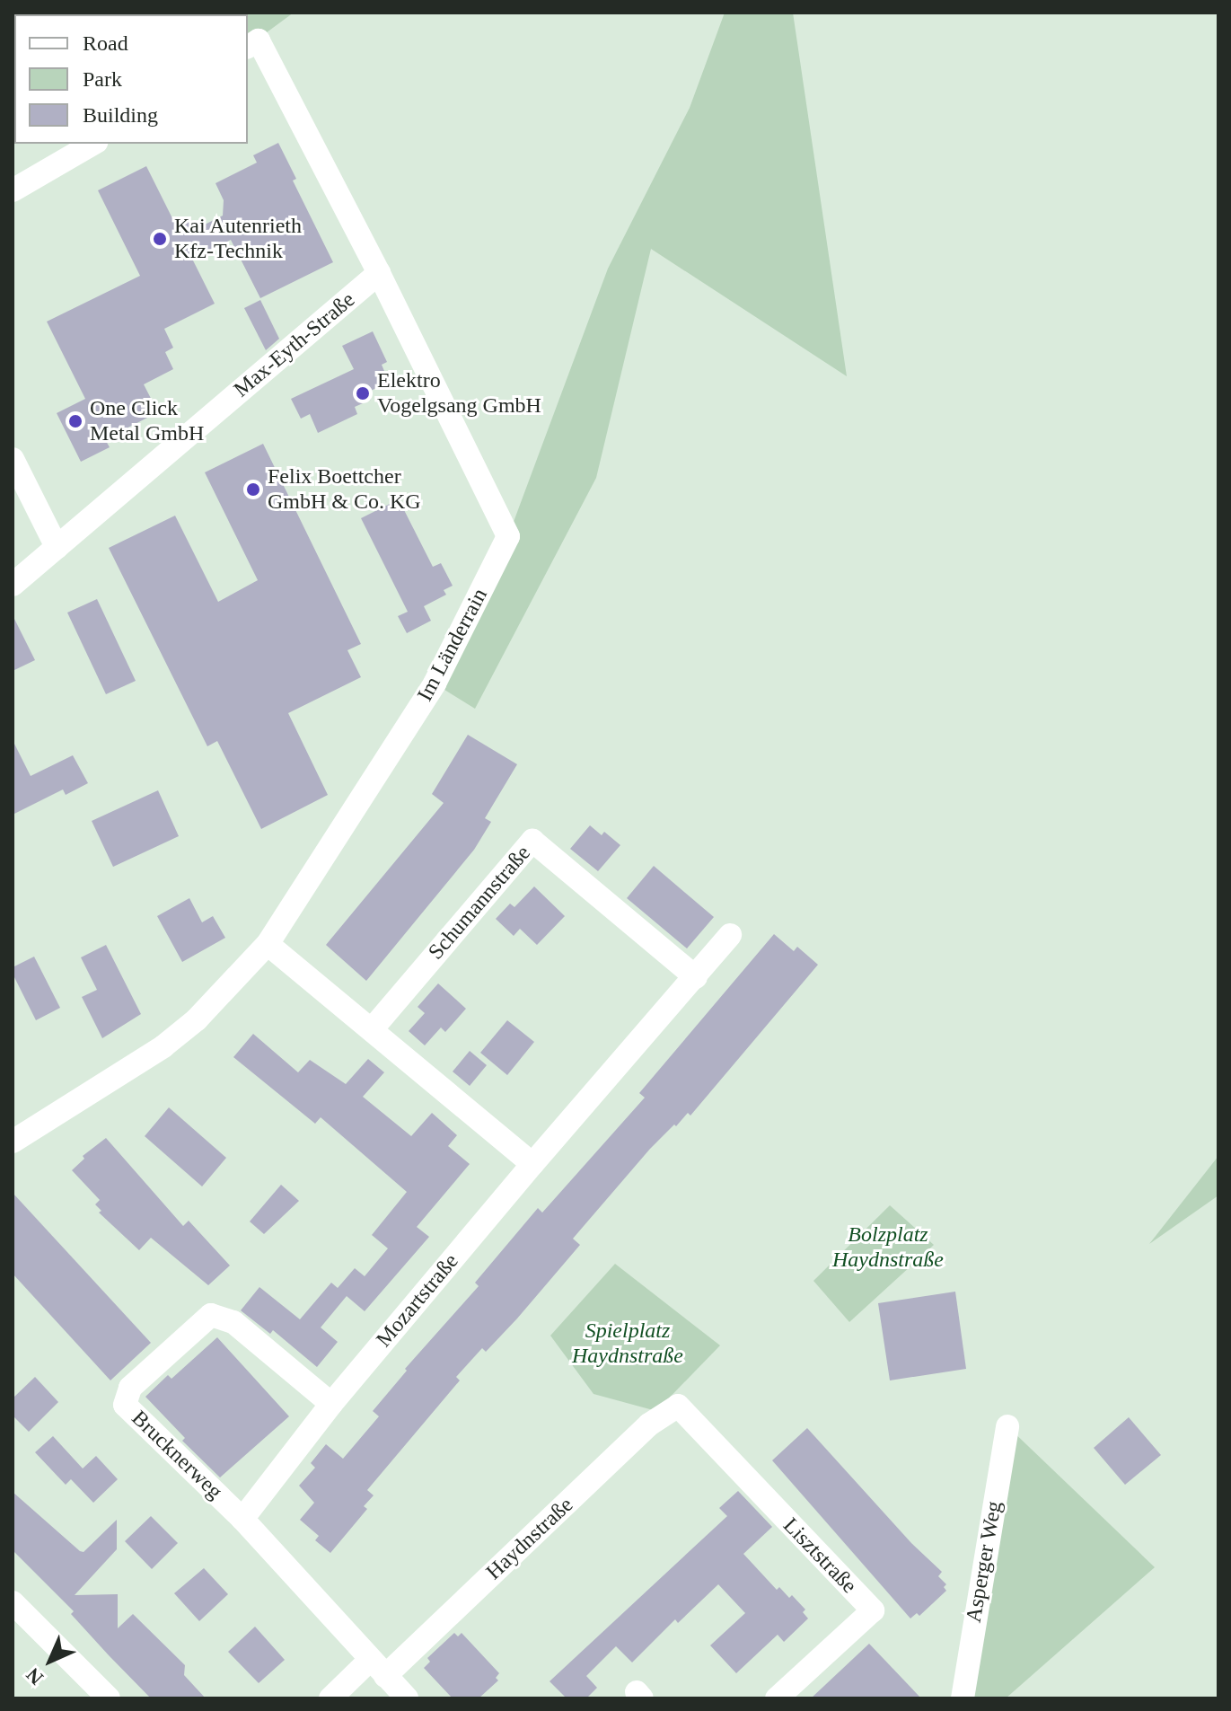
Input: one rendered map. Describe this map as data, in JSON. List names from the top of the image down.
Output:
{
  "streets": {
    "street": [
      "Max-Eyth-Straße",
      "Im Länderrain",
      "Schumannstraße",
      "Mozartstraße",
      "Brucknerweg",
      "Haydnstraße",
      "Lisztstraße",
      "Asperger Weg"
    ]
  },
  "crossings": [
    ["Max-Eyth-Straße", "Im Länderrain"],
    ["Mozartstraße", "Brucknerweg"],
    ["Haydnstraße", "Lisztstraße"]
  ],
  "parks": ["Bolzplatz Haydnstraße", "Spielplatz Haydnstraße"],
  "places": [
    "Kai Autenrieth Kfz-Technik",
    "Elektro Vogelgsang GmbH",
    "One Click Metal GmbH",
    "Felix Boettcher GmbH & Co. KG"
  ],
  "legend": ["Road", "Park", "Building"],
  "north": "bottom left"
}
